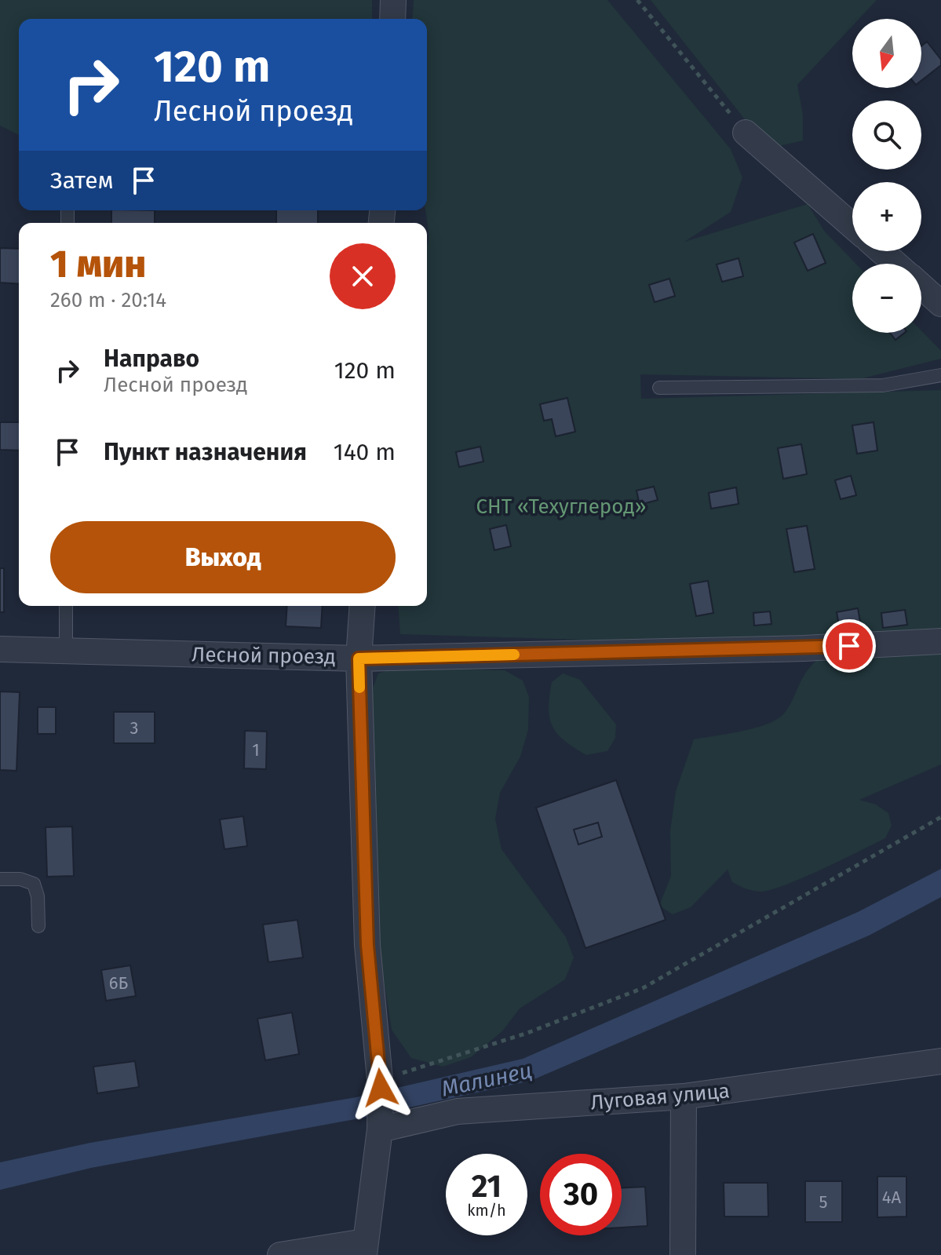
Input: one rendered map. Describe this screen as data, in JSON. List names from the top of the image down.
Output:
{
  "streets": {
    "street": ["Лесной проезд", "Луговая улица"]
  },
  "water": ["Малинец"],
  "parks": ["СНТ «Техуглерод»"],
  "house_numbers": [
    "3",
    "1",
    "6Б",
    "4А",
    "5"
  ],
  "north": "bottom",
  "page": {
    "map_buttons": ["+", "−"],
    "turn": ["120 m", "Лесной проезд"],
    "then": "Затем",
    "heading": ["1 мин", "260 m · 20:14"],
    "list": [
      {
        "name": "Направо",
        "note": "Лесной проезд",
        "value": "120 m"
      },
      {
        "name": "Пункт назначения",
        "value": "140 m"
      }
    ],
    "buttons": "Выход",
    "speed": "21 km/h",
    "limit": "30"
  }
}
